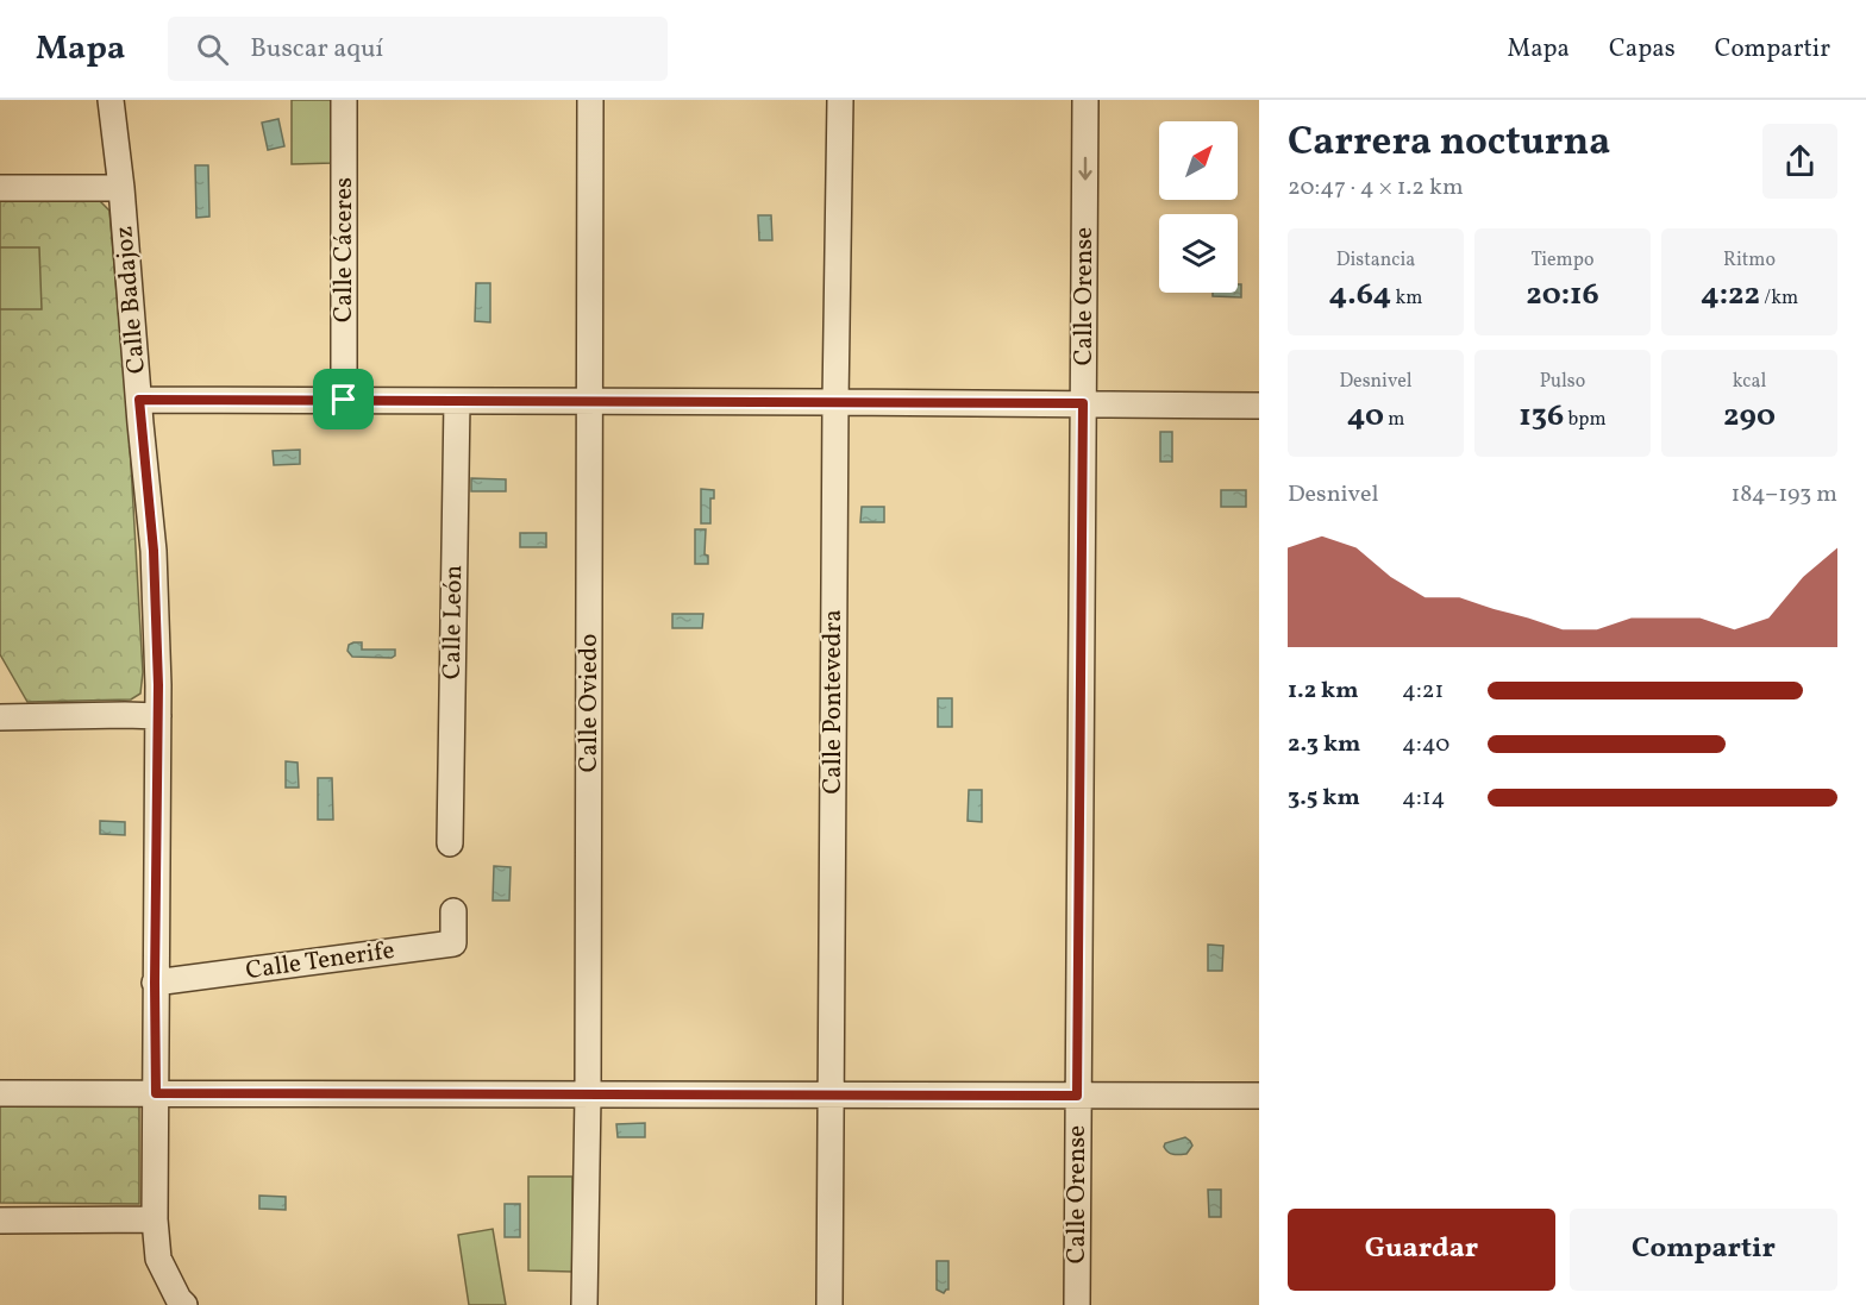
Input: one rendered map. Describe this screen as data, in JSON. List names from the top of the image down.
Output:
{
  "streets": {
    "street": [
      "Calle Cáceres",
      "Calle Orense",
      "Calle Badajoz",
      "Calle León",
      "Calle Pontevedra",
      "Calle Oviedo",
      "Calle Tenerife"
    ]
  },
  "crossings": [
    ["Calle Badajoz", "Calle Tenerife"]
  ],
  "north": "top right",
  "page": {
    "header": "Mapa",
    "search": "Buscar aquí",
    "nav": ["Mapa", "Capas", "Compartir"],
    "heading": ["Carrera nocturna", "20:47 · 4 × 1.2 km"],
    "stats": [
      ["Distancia", "4.64 km"],
      ["Tiempo", "20:16"],
      ["Ritmo", "4:22 /km"],
      ["Desnivel", "40 m"],
      ["Pulso", "136 bpm"],
      ["kcal", "290"]
    ],
    "chart": ["Desnivel", "184–193 m"],
    "list": [
      {
        "name": "1.2 km",
        "note": "4:21"
      },
      {
        "name": "2.3 km",
        "note": "4:40"
      },
      {
        "name": "3.5 km",
        "note": "4:14"
      }
    ],
    "buttons": ["Guardar", "Compartir"]
  }
}
